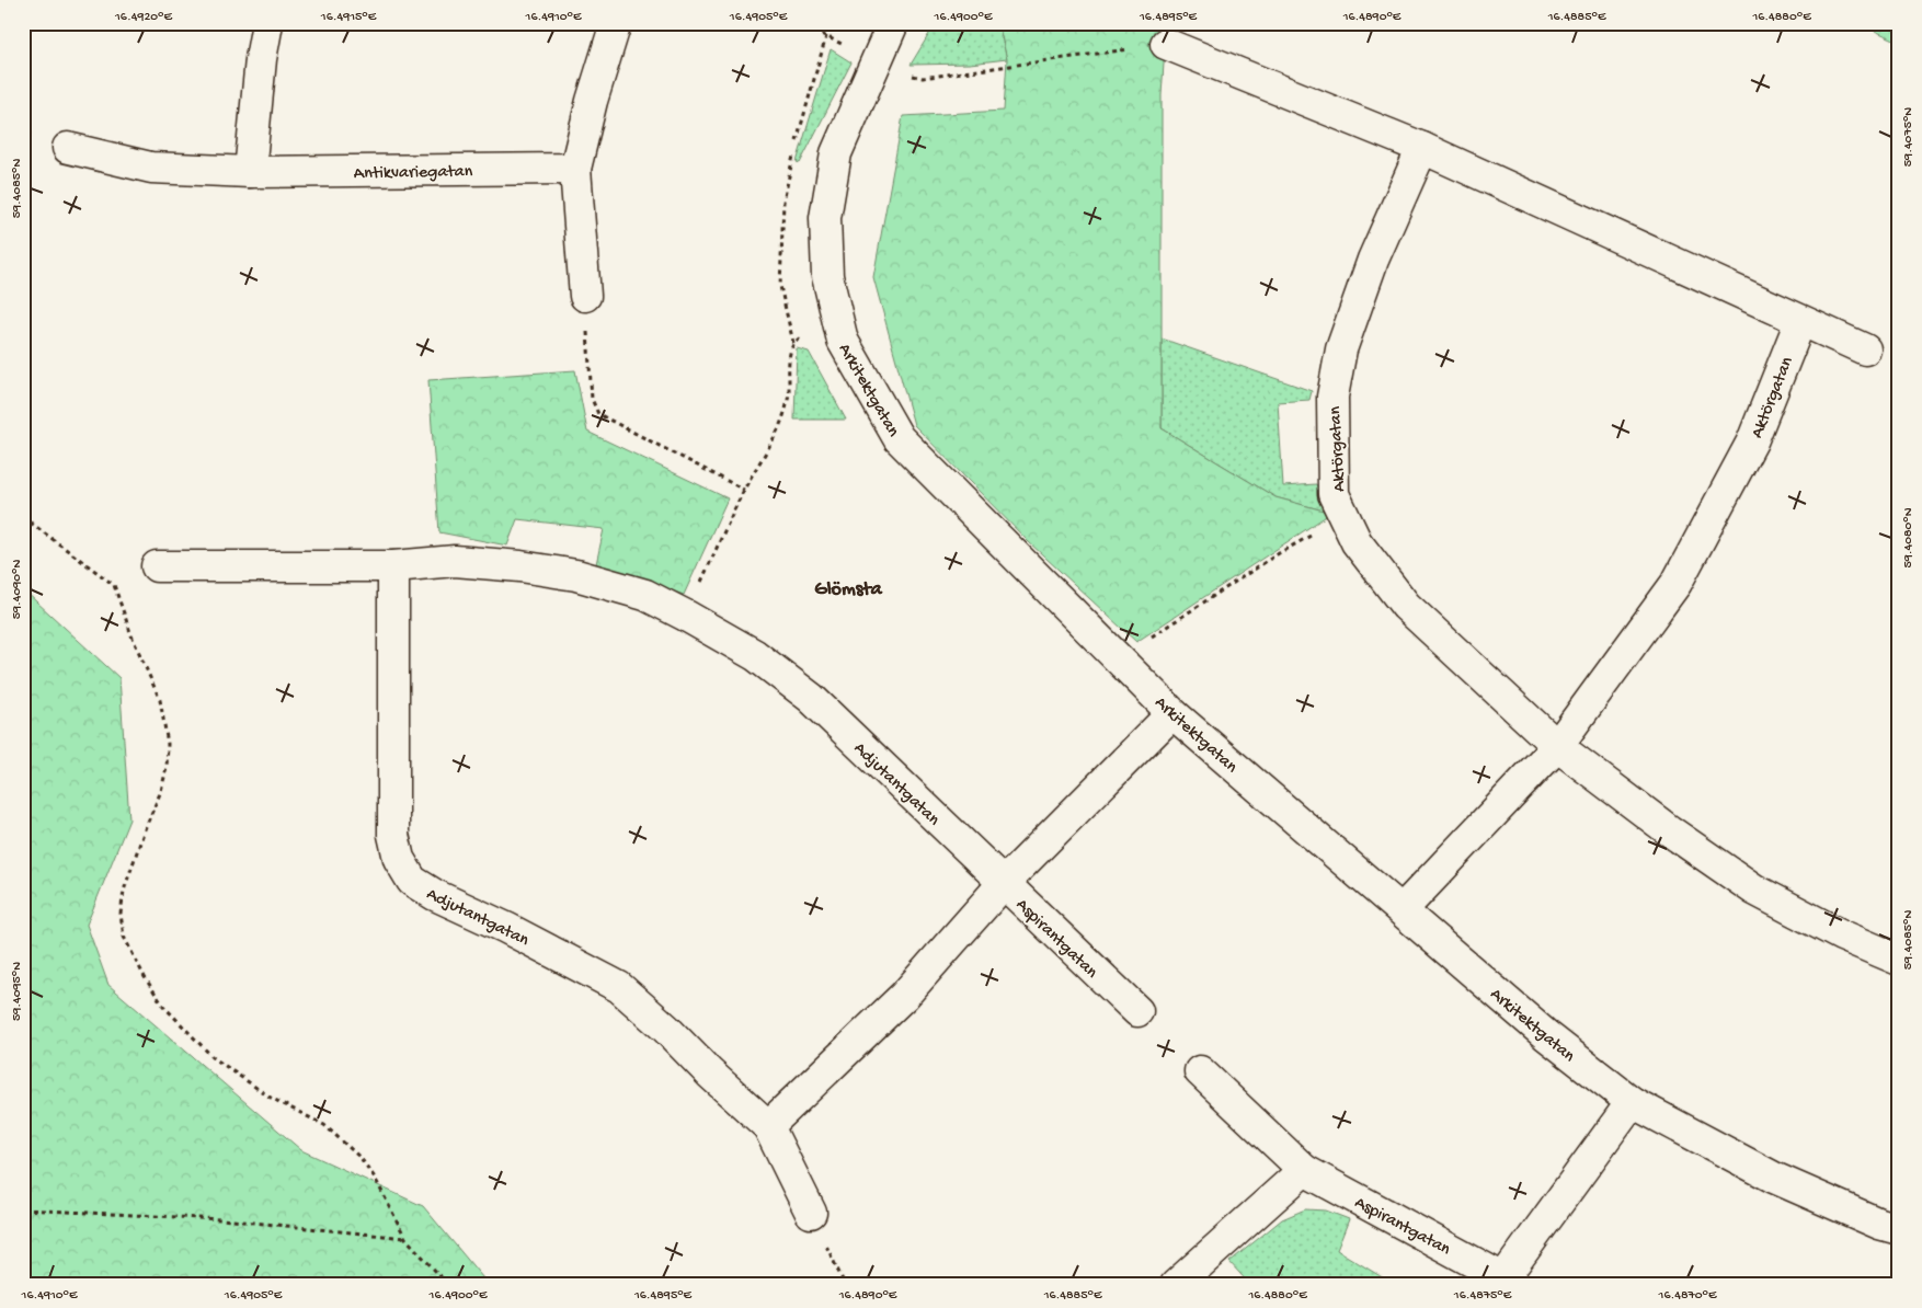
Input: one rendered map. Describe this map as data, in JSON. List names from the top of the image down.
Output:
{
  "streets": {
    "street": [
      "Antikvariegatan",
      "Arkitektgatan",
      "Aktörgatan",
      "Adjutantgatan",
      "Aspirantgatan"
    ]
  },
  "crossings": [
    ["Arkitektgatan", "Aktörgatan"],
    ["Arkitektgatan", "Aspirantgatan"],
    ["Adjutantgatan", "Aspirantgatan"]
  ],
  "districts": ["Glömsta"],
  "coordinates": [
    "16.4920°E",
    "16.4915°E",
    "16.4910°E",
    "16.4905°E",
    "16.4900°E",
    "16.4895°E",
    "16.4890°E",
    "16.4885°E",
    "16.4880°E",
    "59.4075°N",
    "59.4085°N",
    "59.4080°N",
    "59.4090°N",
    "59.4095°N",
    "16.4875°E",
    "16.4870°E"
  ]
}
